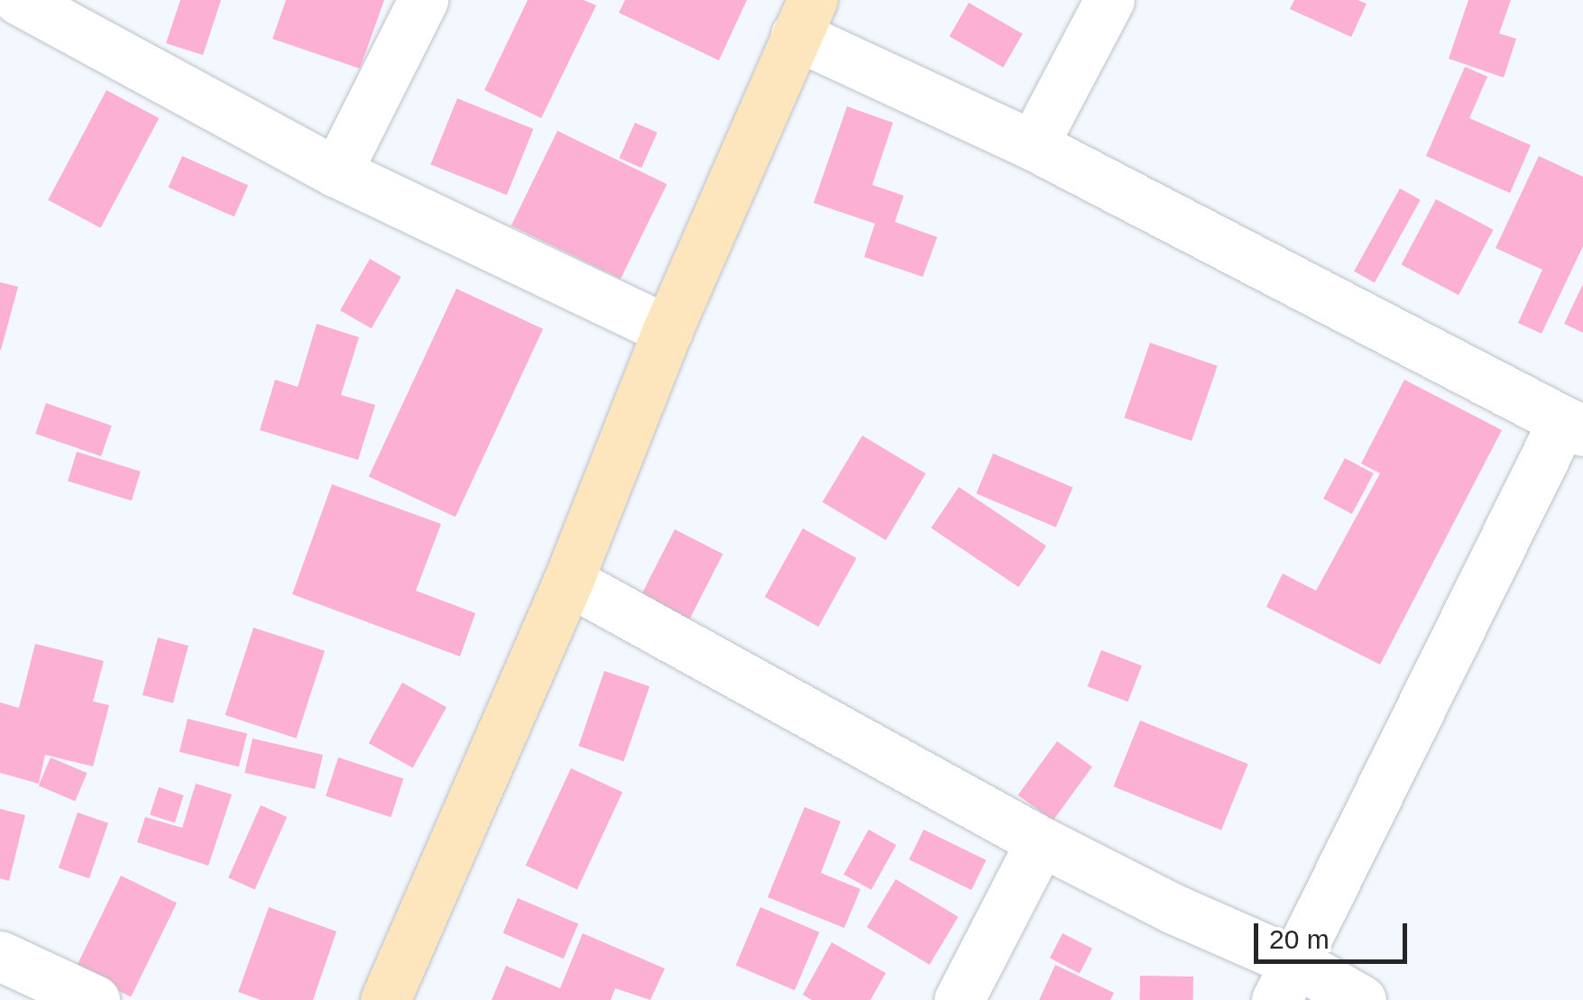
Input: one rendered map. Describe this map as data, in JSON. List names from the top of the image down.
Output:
{
  "scale_bar": "20 m"
}
